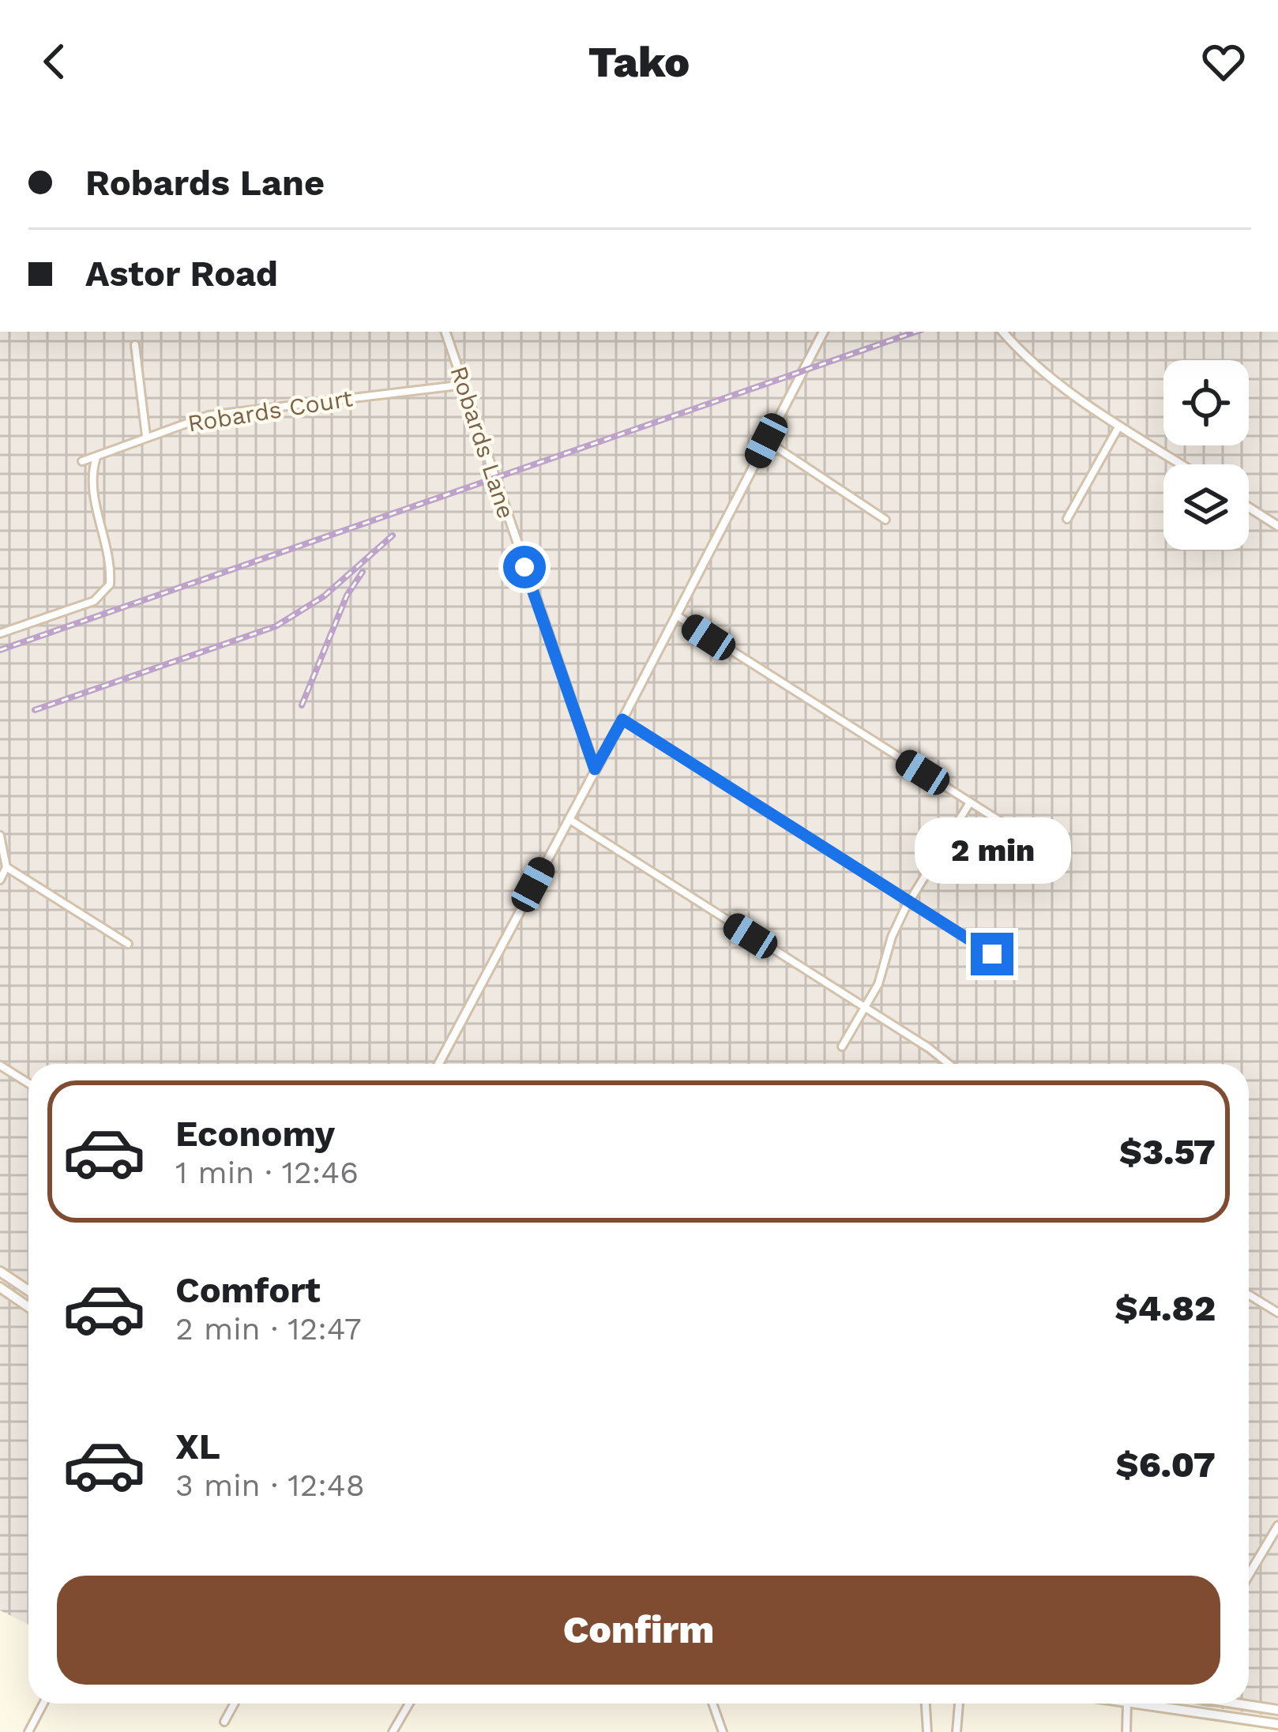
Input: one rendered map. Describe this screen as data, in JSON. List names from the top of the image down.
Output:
{
  "streets": {
    "street": ["Robards Court", "Robards Lane"]
  },
  "crossings": [
    ["Robards Court", "Robards Lane"]
  ],
  "page": {
    "header": "Tako",
    "banner": ["Robards Lane", "Astor Road"],
    "bubble": "2 min",
    "list": [
      {
        "name": "Economy",
        "note": "1 min · 12:46",
        "value": "$3.57"
      },
      {
        "name": "Comfort",
        "note": "2 min · 12:47",
        "value": "$4.82"
      },
      {
        "name": "XL",
        "note": "3 min · 12:48",
        "value": "$6.07"
      }
    ],
    "buttons": "Confirm"
  }
}
